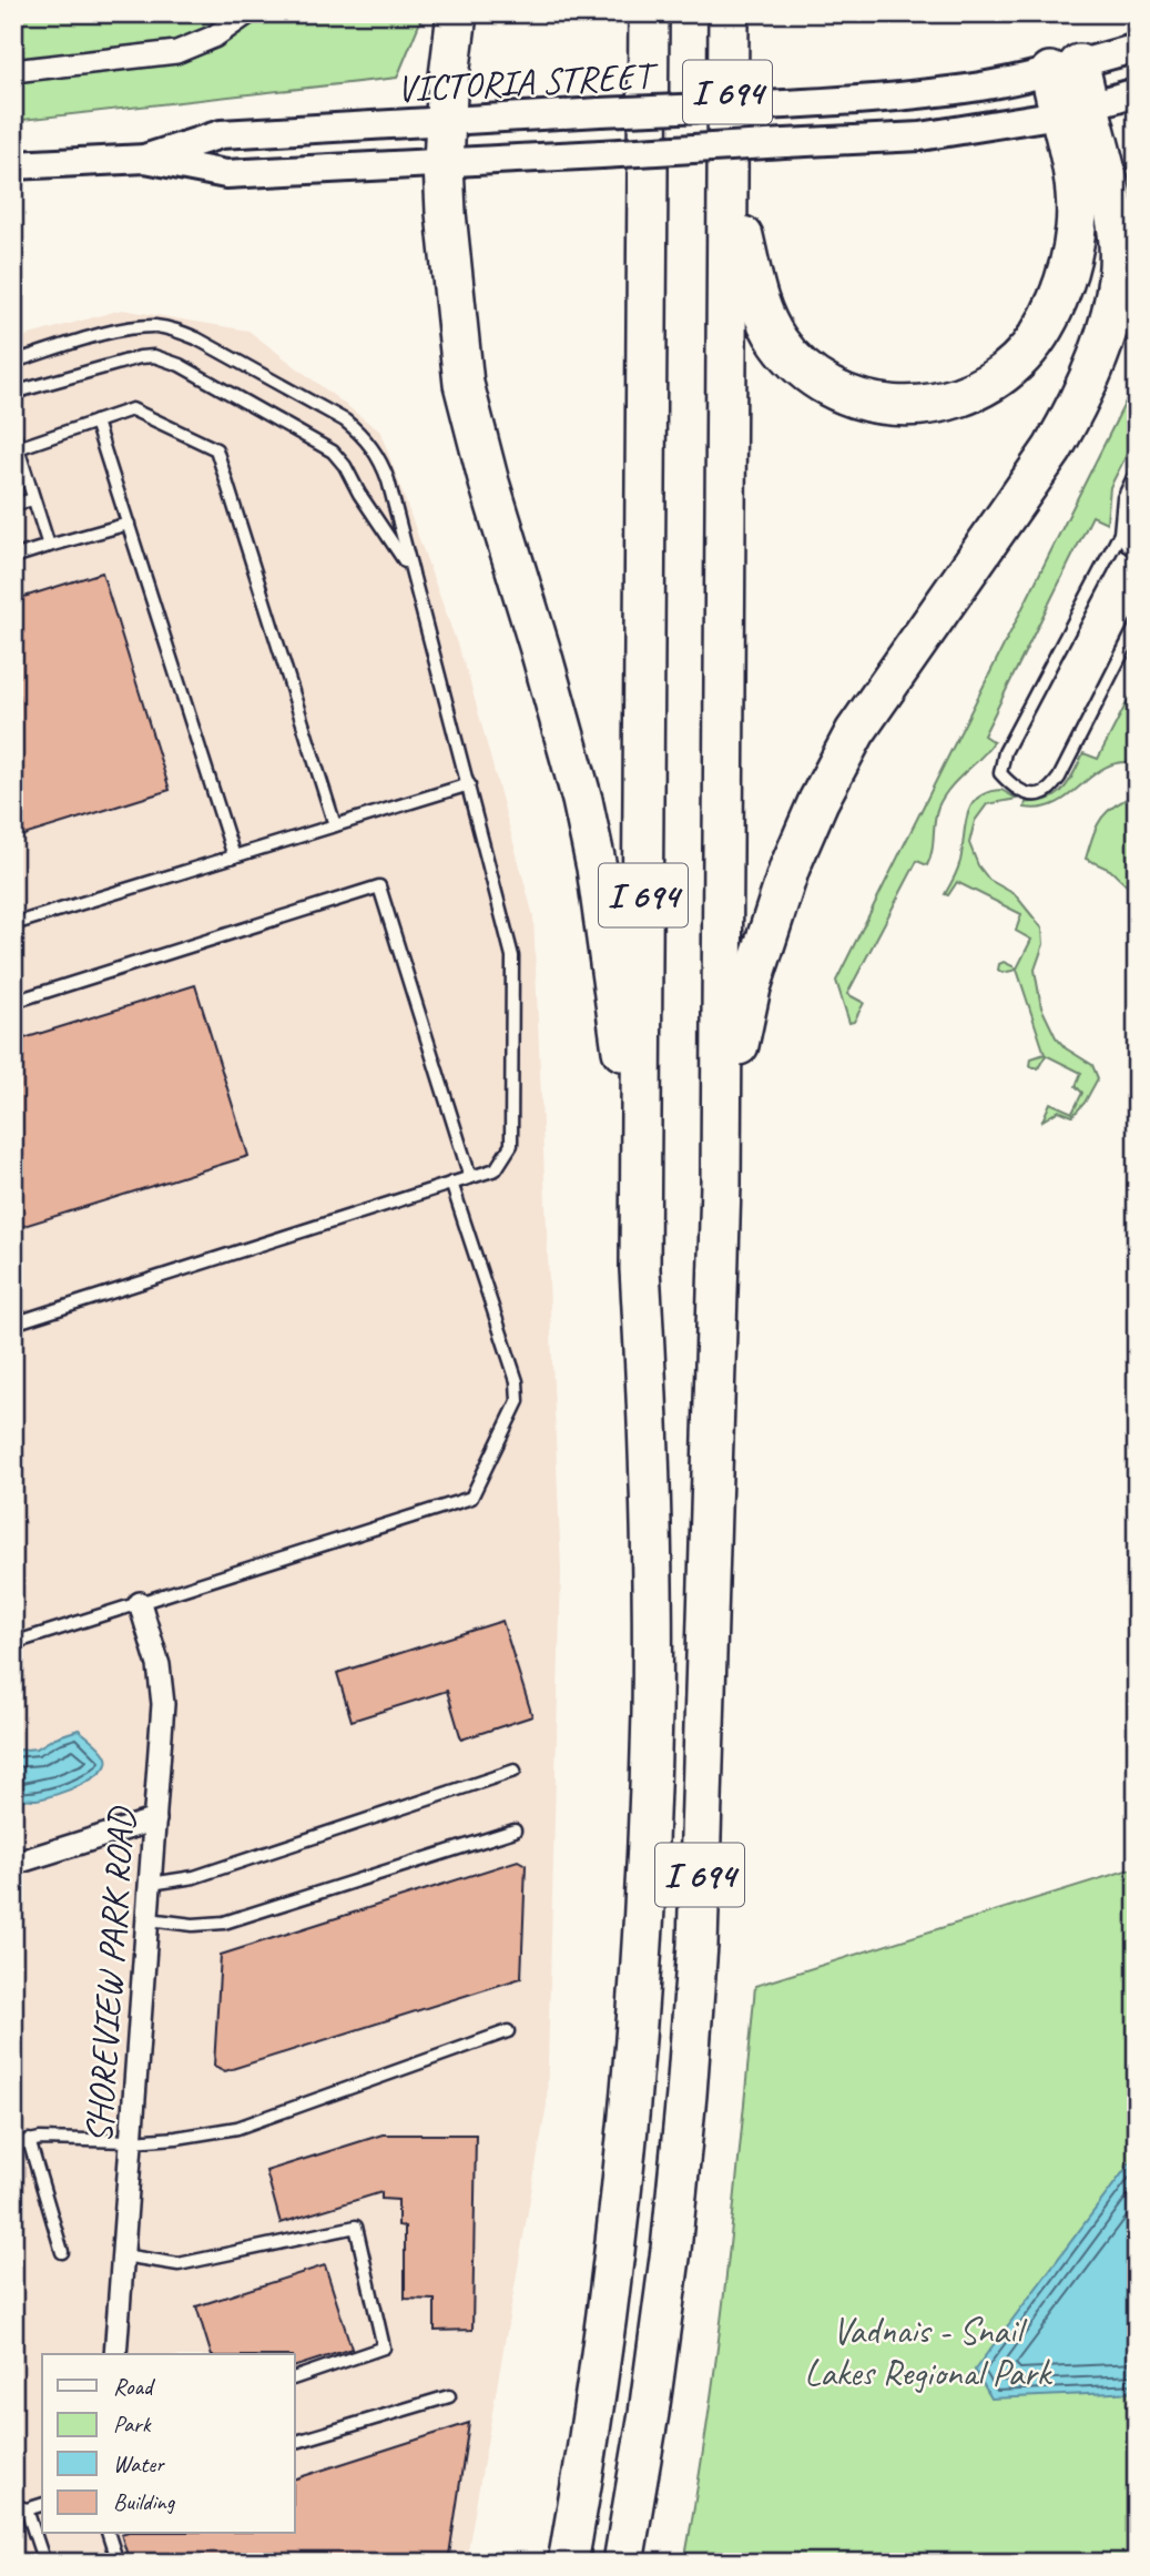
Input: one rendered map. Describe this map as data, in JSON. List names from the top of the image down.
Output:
{
  "streets": {
    "highway": ["I 694"],
    "street": ["VICTORIA STREET", "SHOREVIEW PARK ROAD"]
  },
  "parks": ["Vadnais - Snail Lakes Regional Park"],
  "legend": [
    "Road",
    "Park",
    "Water",
    "Building"
  ]
}
